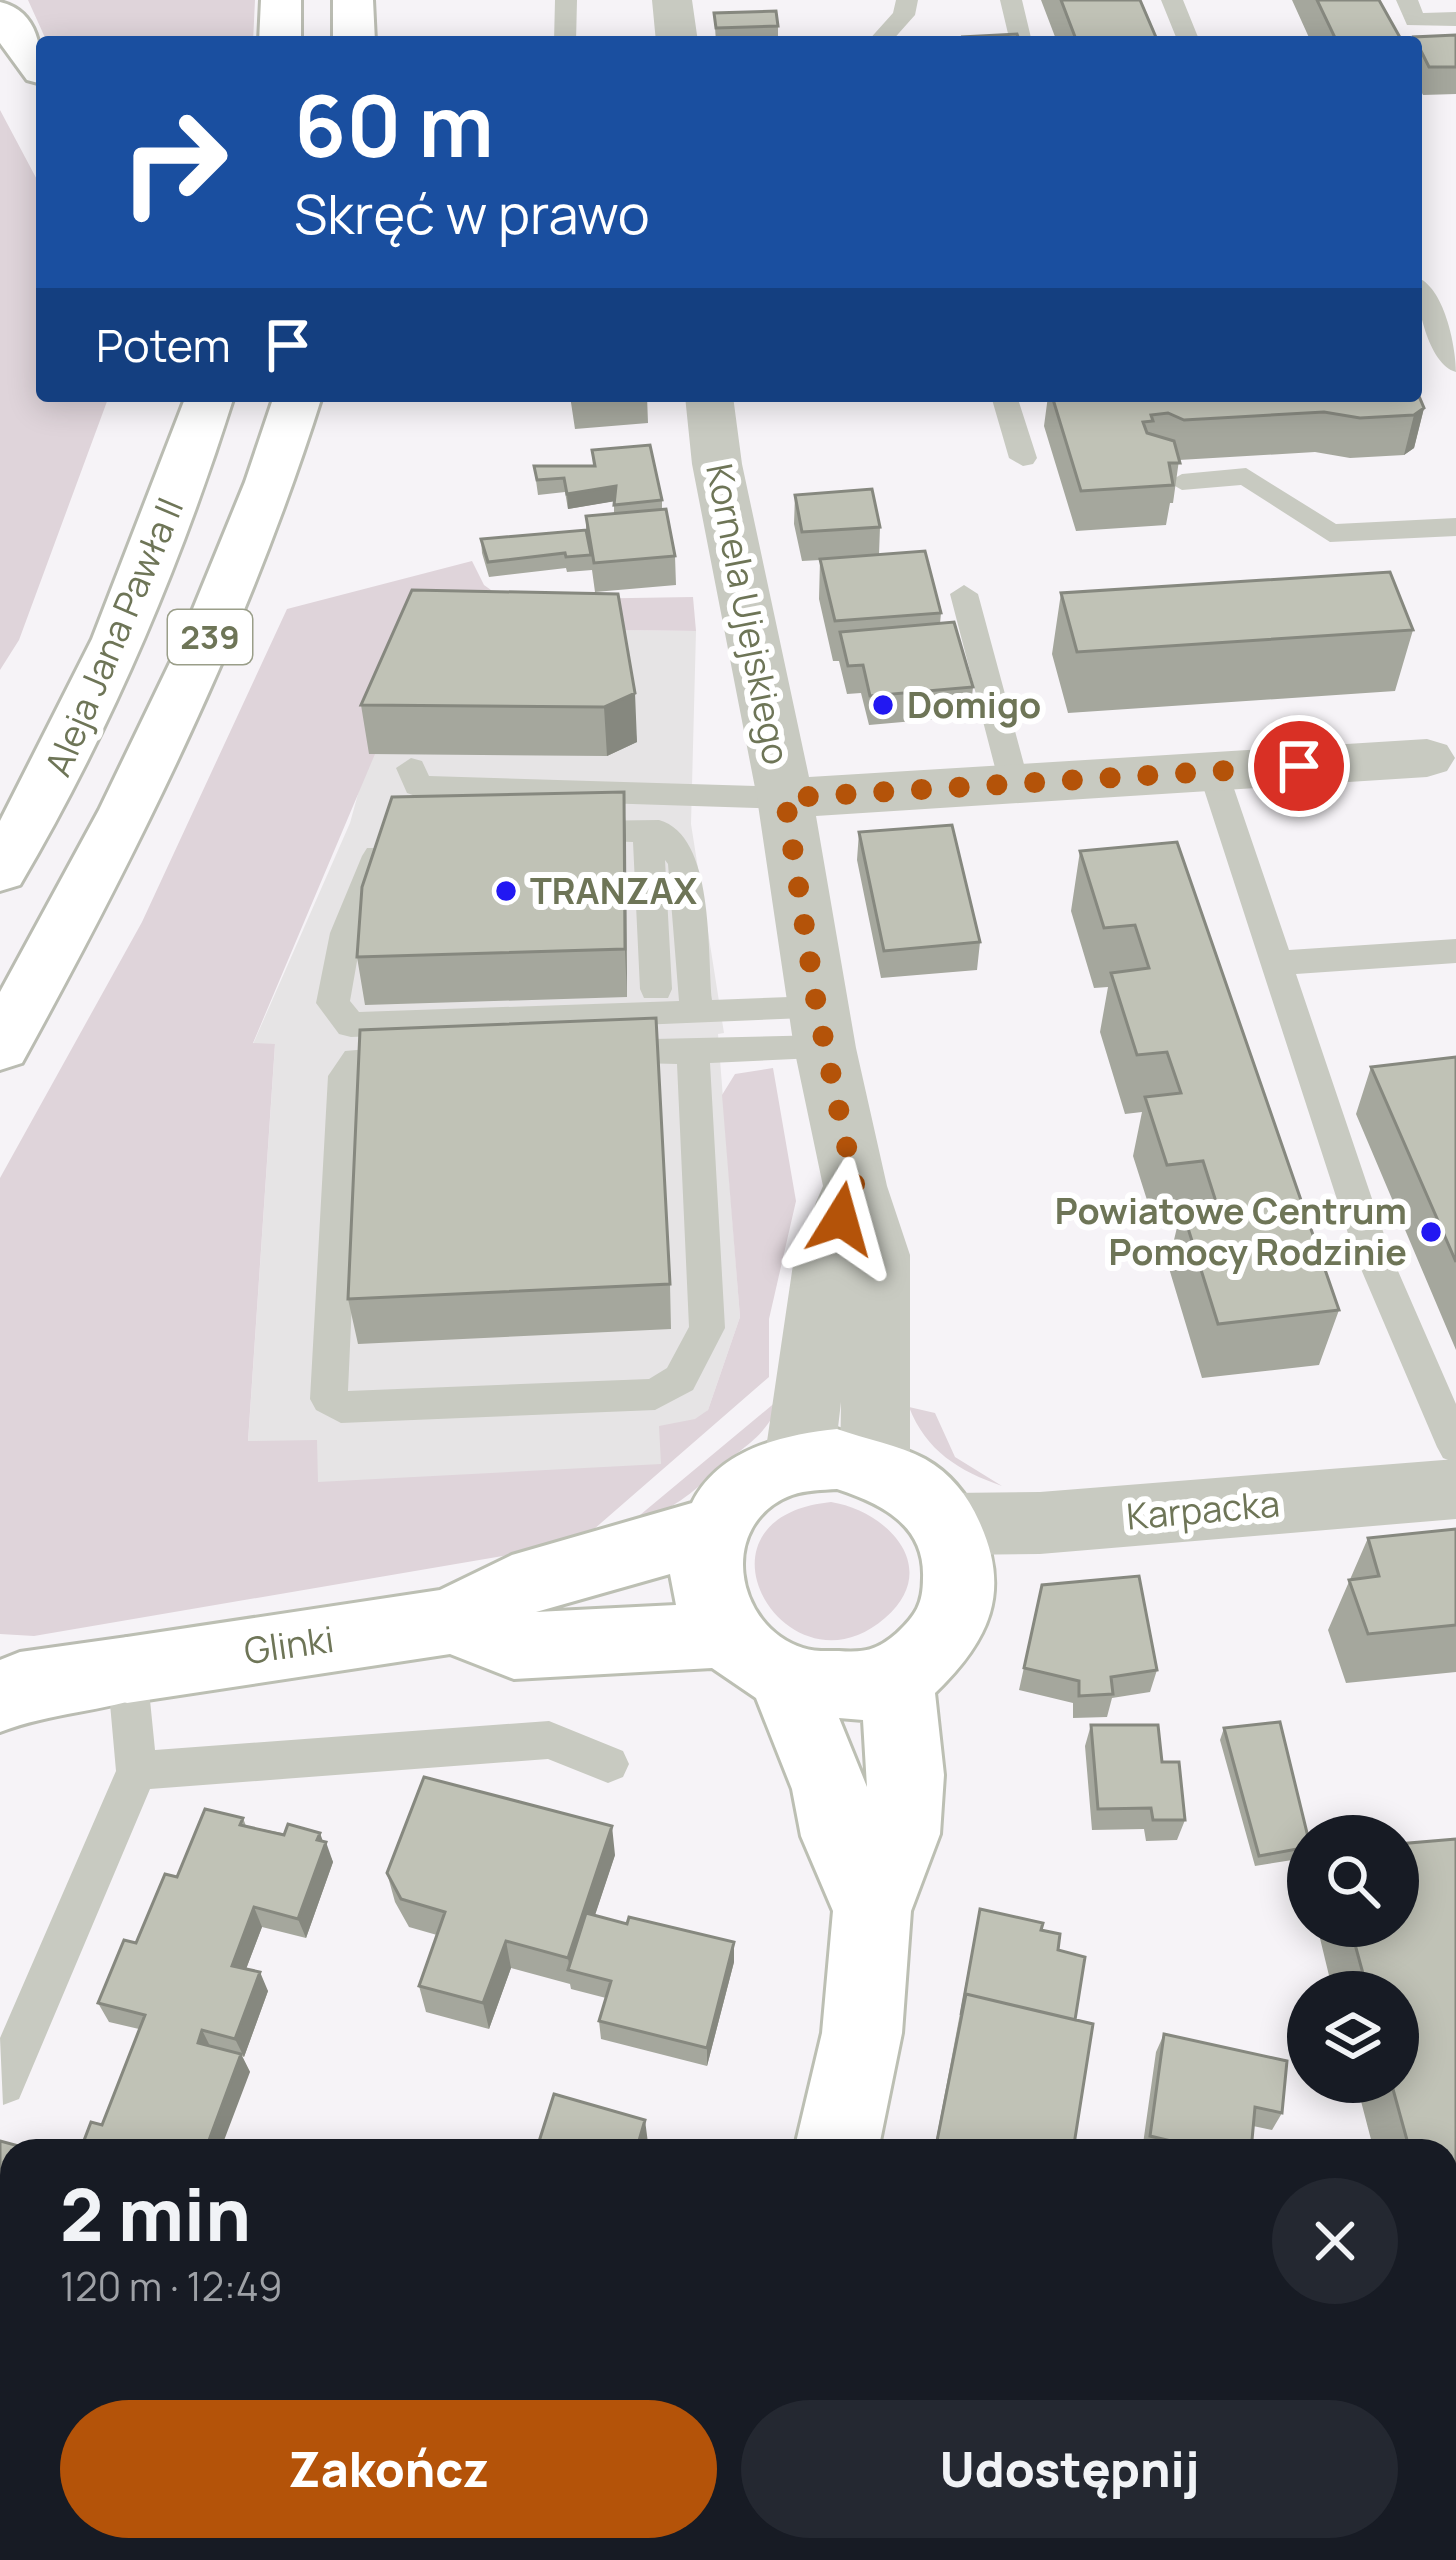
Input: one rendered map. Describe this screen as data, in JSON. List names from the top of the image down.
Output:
{
  "streets": {
    "main road": ["Aleja Jana Pawła II", "239", "Glinki"],
    "street": ["Kornela Ujejskiego", "Karpacka"]
  },
  "crossings": [
    ["Kornela Ujejskiego", "Karpacka"],
    ["Kornela Ujejskiego", "Glinki"],
    ["Karpacka", "Glinki"]
  ],
  "places": ["Domigo", "TRANZAX", "Powiatowe Centrum Pomocy Rodzinie"],
  "page": {
    "turn": ["60 m", "Skręć w prawo"],
    "then": "Potem",
    "heading": ["2 min", "120 m · 12:49"],
    "buttons": ["Zakończ", "Udostępnij"]
  }
}
